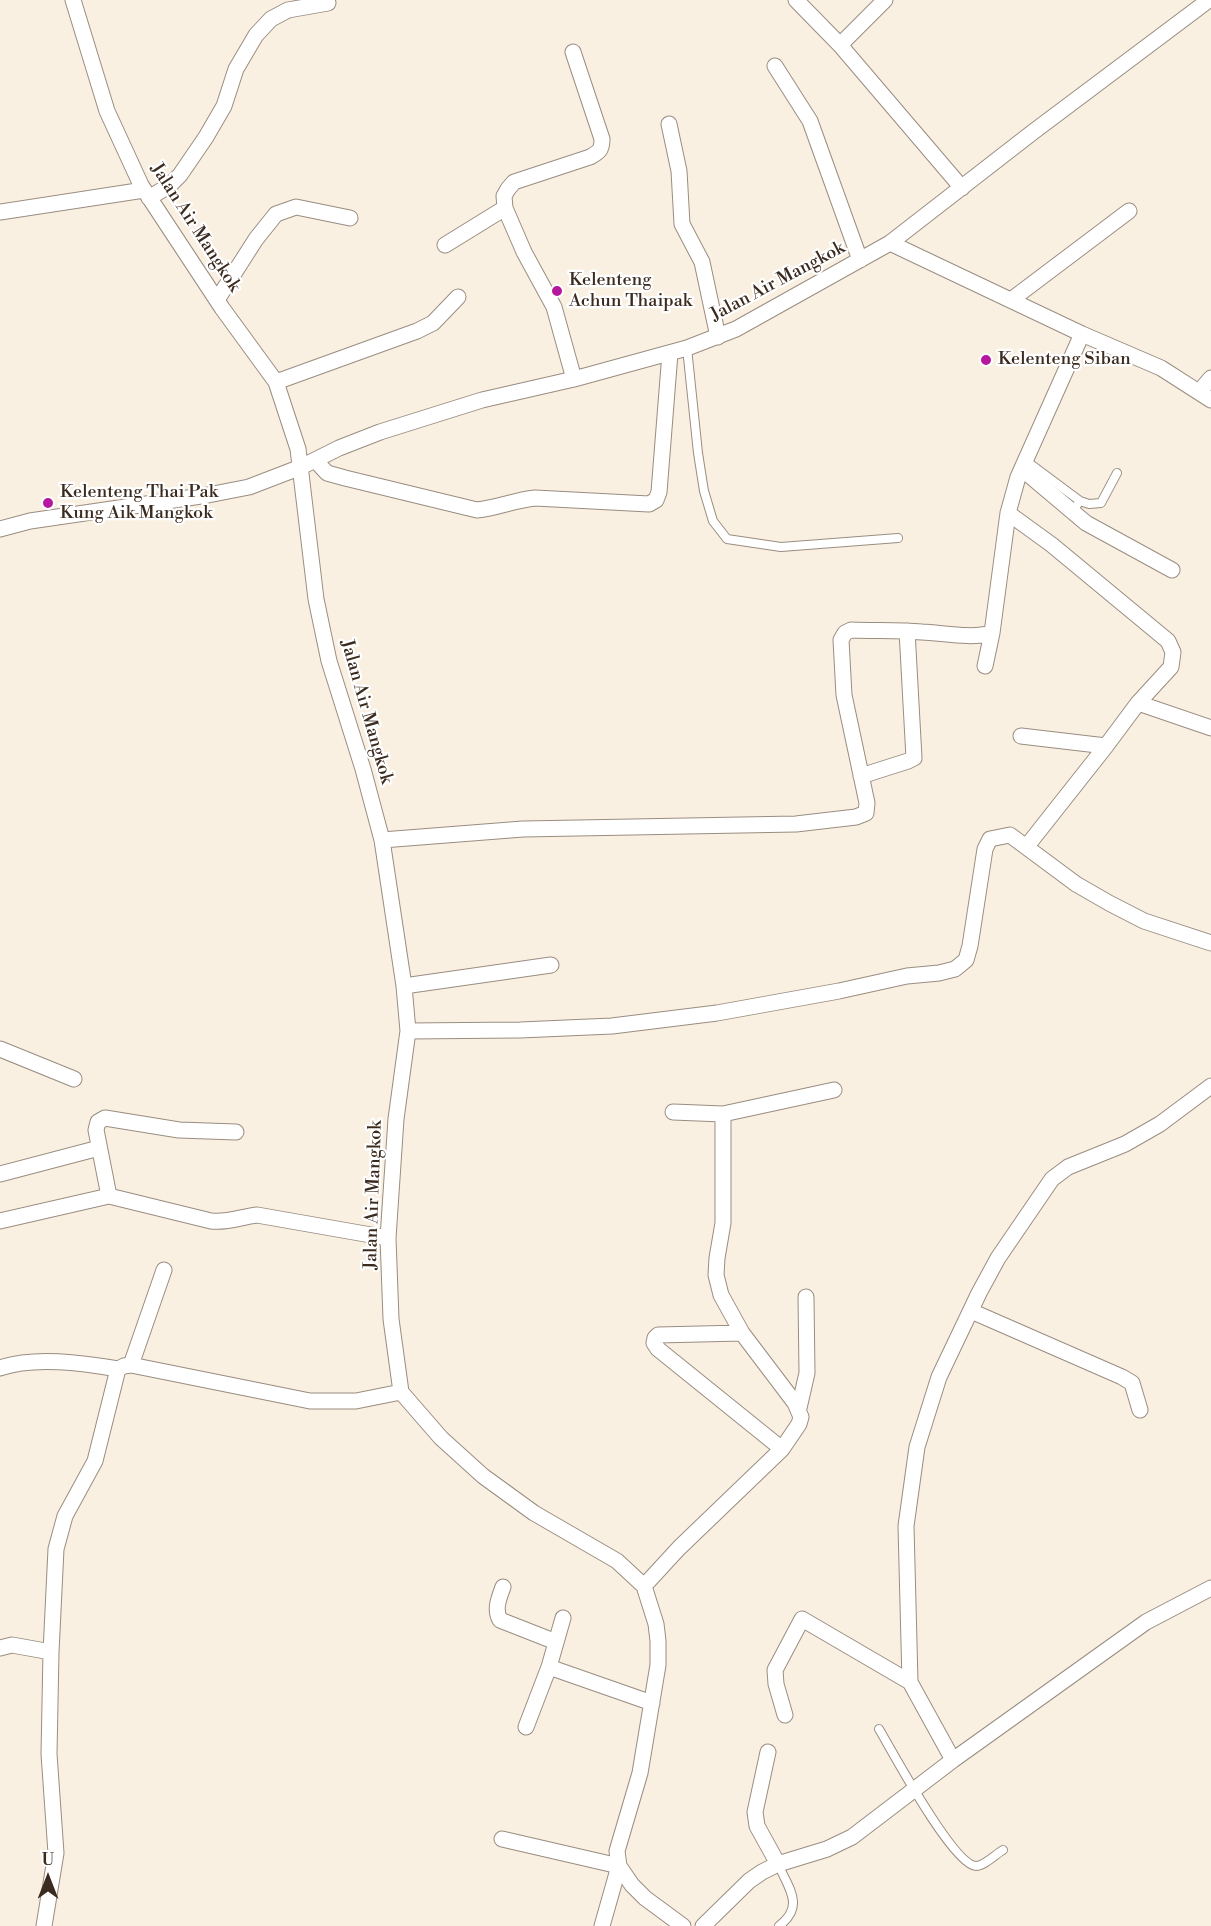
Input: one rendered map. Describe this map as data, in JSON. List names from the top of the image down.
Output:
{
  "streets": {
    "street": ["Jalan Air Mangkok"]
  },
  "places": ["Kelenteng Achun Thaipak", "Kelenteng Siban", "Kelenteng Thai Pak Kung Aik Mangkok"],
  "north": "top"
}
